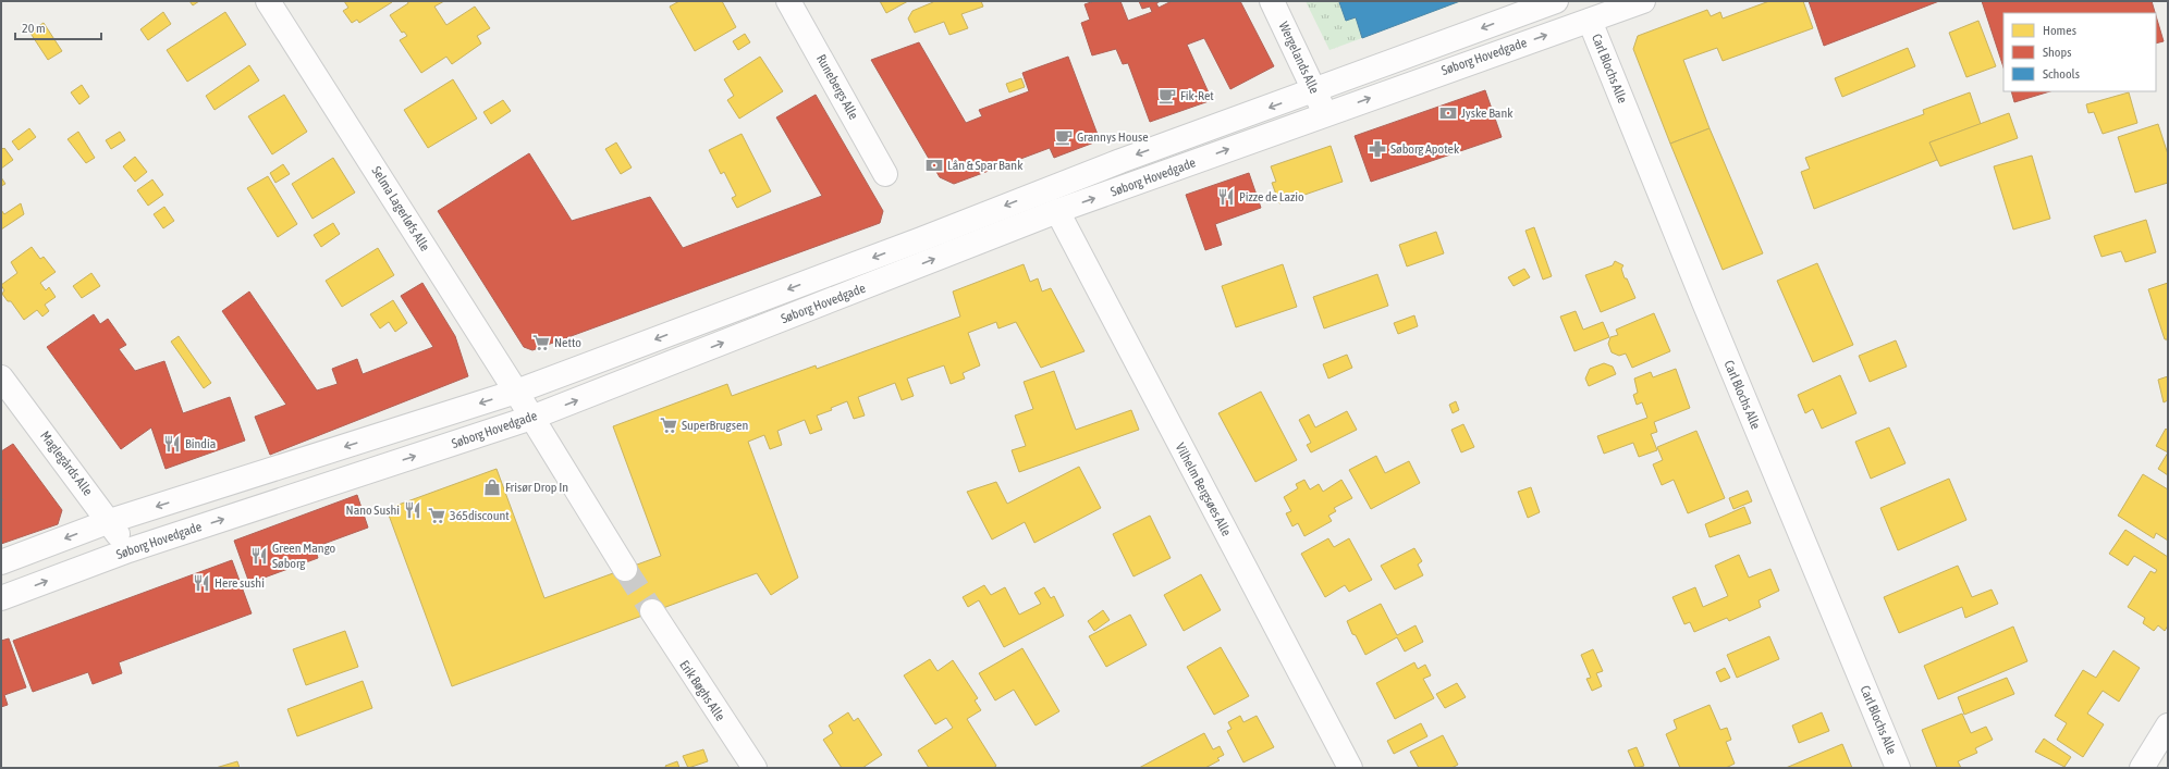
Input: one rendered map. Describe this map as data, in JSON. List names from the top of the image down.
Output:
{
  "streets": {
    "street": [
      "Søborg Hovedgade",
      "Wergelands Alle",
      "Carl Blochs Alle",
      "Runebergs Alle",
      "Selma Lagerløfs Alle",
      "Maglegårds Alle",
      "Vilhelm Bergsøes Alle",
      "Erik Bøghs Alle"
    ]
  },
  "crossings": [
    ["Søborg Hovedgade", "Wergelands Alle"],
    ["Søborg Hovedgade", "Carl Blochs Alle"],
    ["Søborg Hovedgade", "Selma Lagerløfs Alle"],
    ["Søborg Hovedgade", "Maglegårds Alle"],
    ["Søborg Hovedgade", "Vilhelm Bergsøes Alle"]
  ],
  "places": {
    "cafe": ["Fik-Ret", "Grannys House"],
    "bank": ["Jyske Bank", "Lån & Spar Bank"],
    "pharmacy": ["Søborg Apotek"],
    "restaurant": [
      "Pizze de Lazio",
      "Bindia",
      "Nano Sushi",
      "Green Mango Søborg",
      "Here sushi"
    ],
    "supermarket": ["Netto", "SuperBrugsen", "365discount"],
    "shop": ["Frisør Drop In"]
  },
  "legend": ["Homes", "Shops", "Schools"],
  "scale_bar": "20 m"
}
